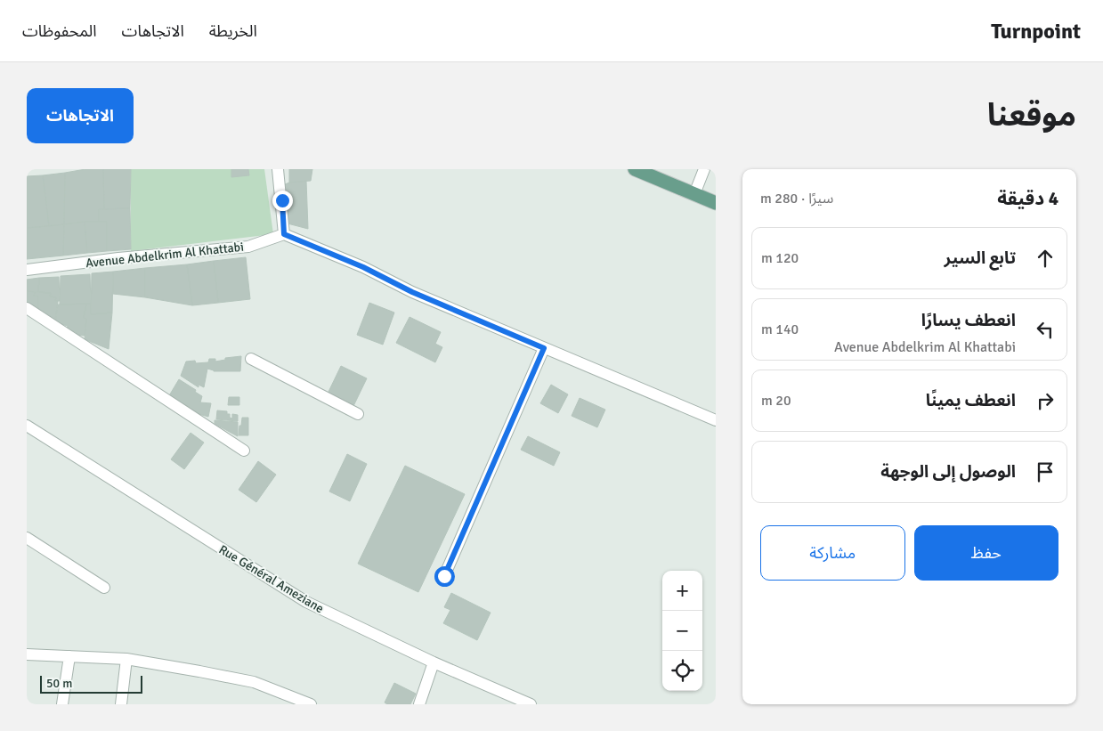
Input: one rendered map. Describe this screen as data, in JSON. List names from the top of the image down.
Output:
{
  "streets": {
    "street": ["Avenue Abdelkrim Al Khattabi", "Rue Général Ameziane"]
  },
  "scale_bar": "50 m",
  "page": {
    "header": "Turnpoint",
    "nav": ["الخريطة", "الاتجاهات", "المحفوظات"],
    "title": "موقعنا",
    "buttons": [
      "الاتجاهات",
      ["حفظ", "مشاركة"]
    ],
    "heading": ["4 دقيقة", "سيرًا · 280 m"],
    "list": [
      ["تابع السير", "120 m"],
      ["انعطف يسارًا", "Avenue Abdelkrim Al Khattabi", "140 m"],
      ["انعطف يمينًا", "20 m"],
      "الوصول إلى الوجهة"
    ],
    "map_buttons": ["+", "−"],
    "scale": "50 m"
  }
}
